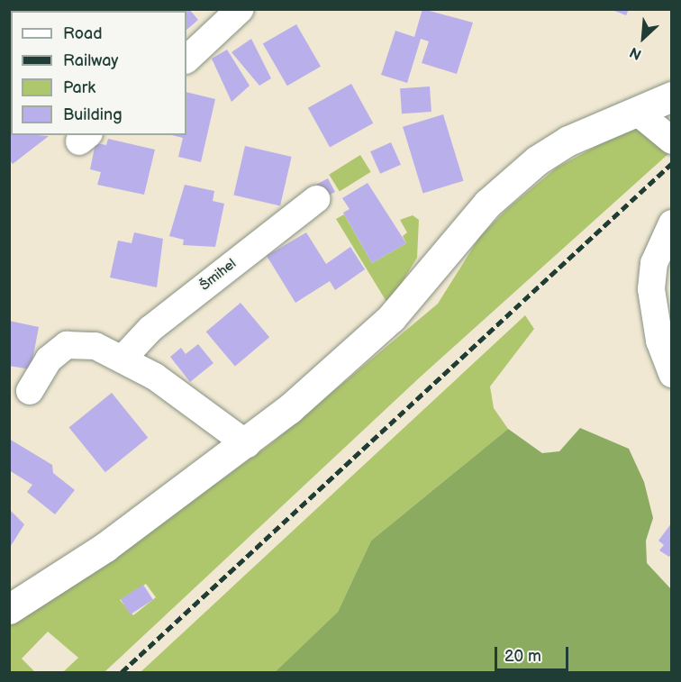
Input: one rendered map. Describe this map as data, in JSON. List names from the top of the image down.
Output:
{
  "streets": {
    "street": ["Šmihel"]
  },
  "legend": [
    "Road",
    "Railway",
    "Park",
    "Building"
  ],
  "scale_bar": "20 m",
  "north": "bottom left"
}
